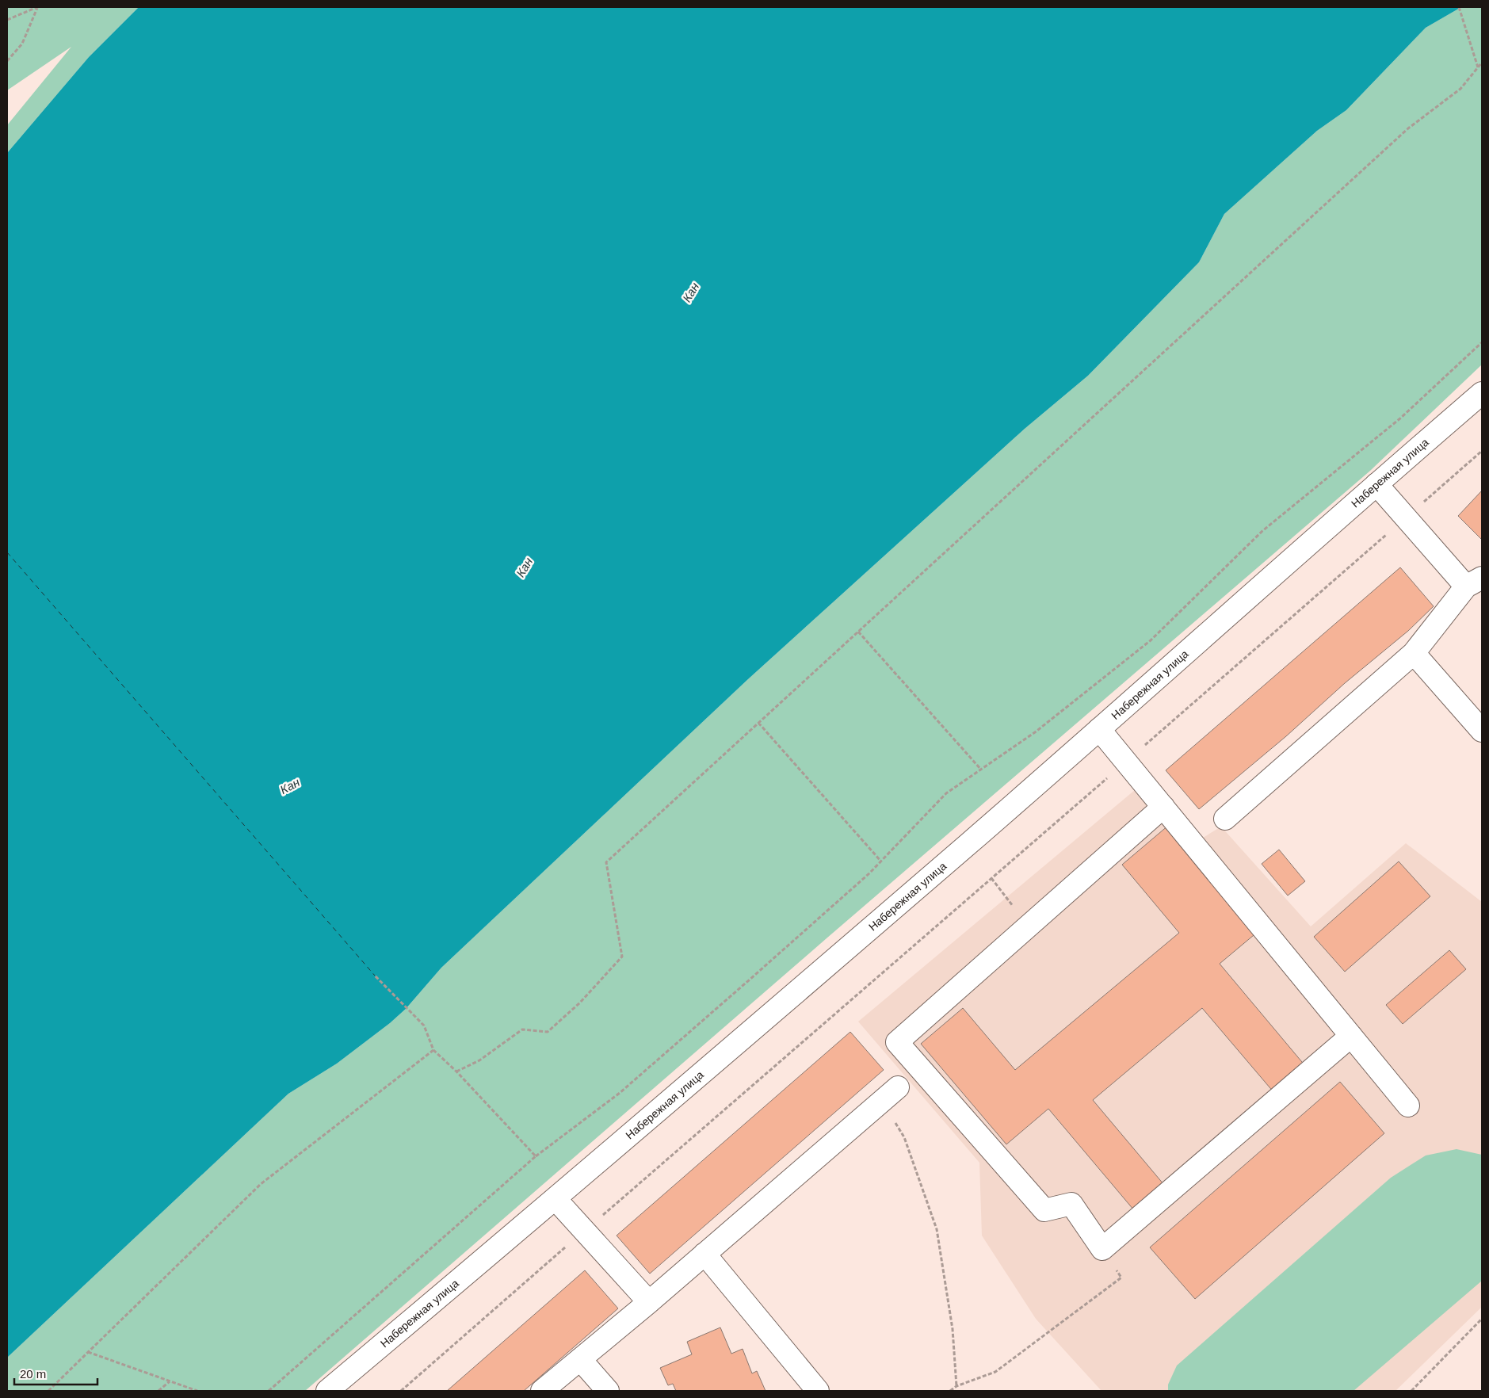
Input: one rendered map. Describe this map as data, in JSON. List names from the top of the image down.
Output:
{
  "streets": {
    "main road": ["Набережная улица"]
  },
  "water": ["Кан"],
  "scale_bar": "20 m"
}
